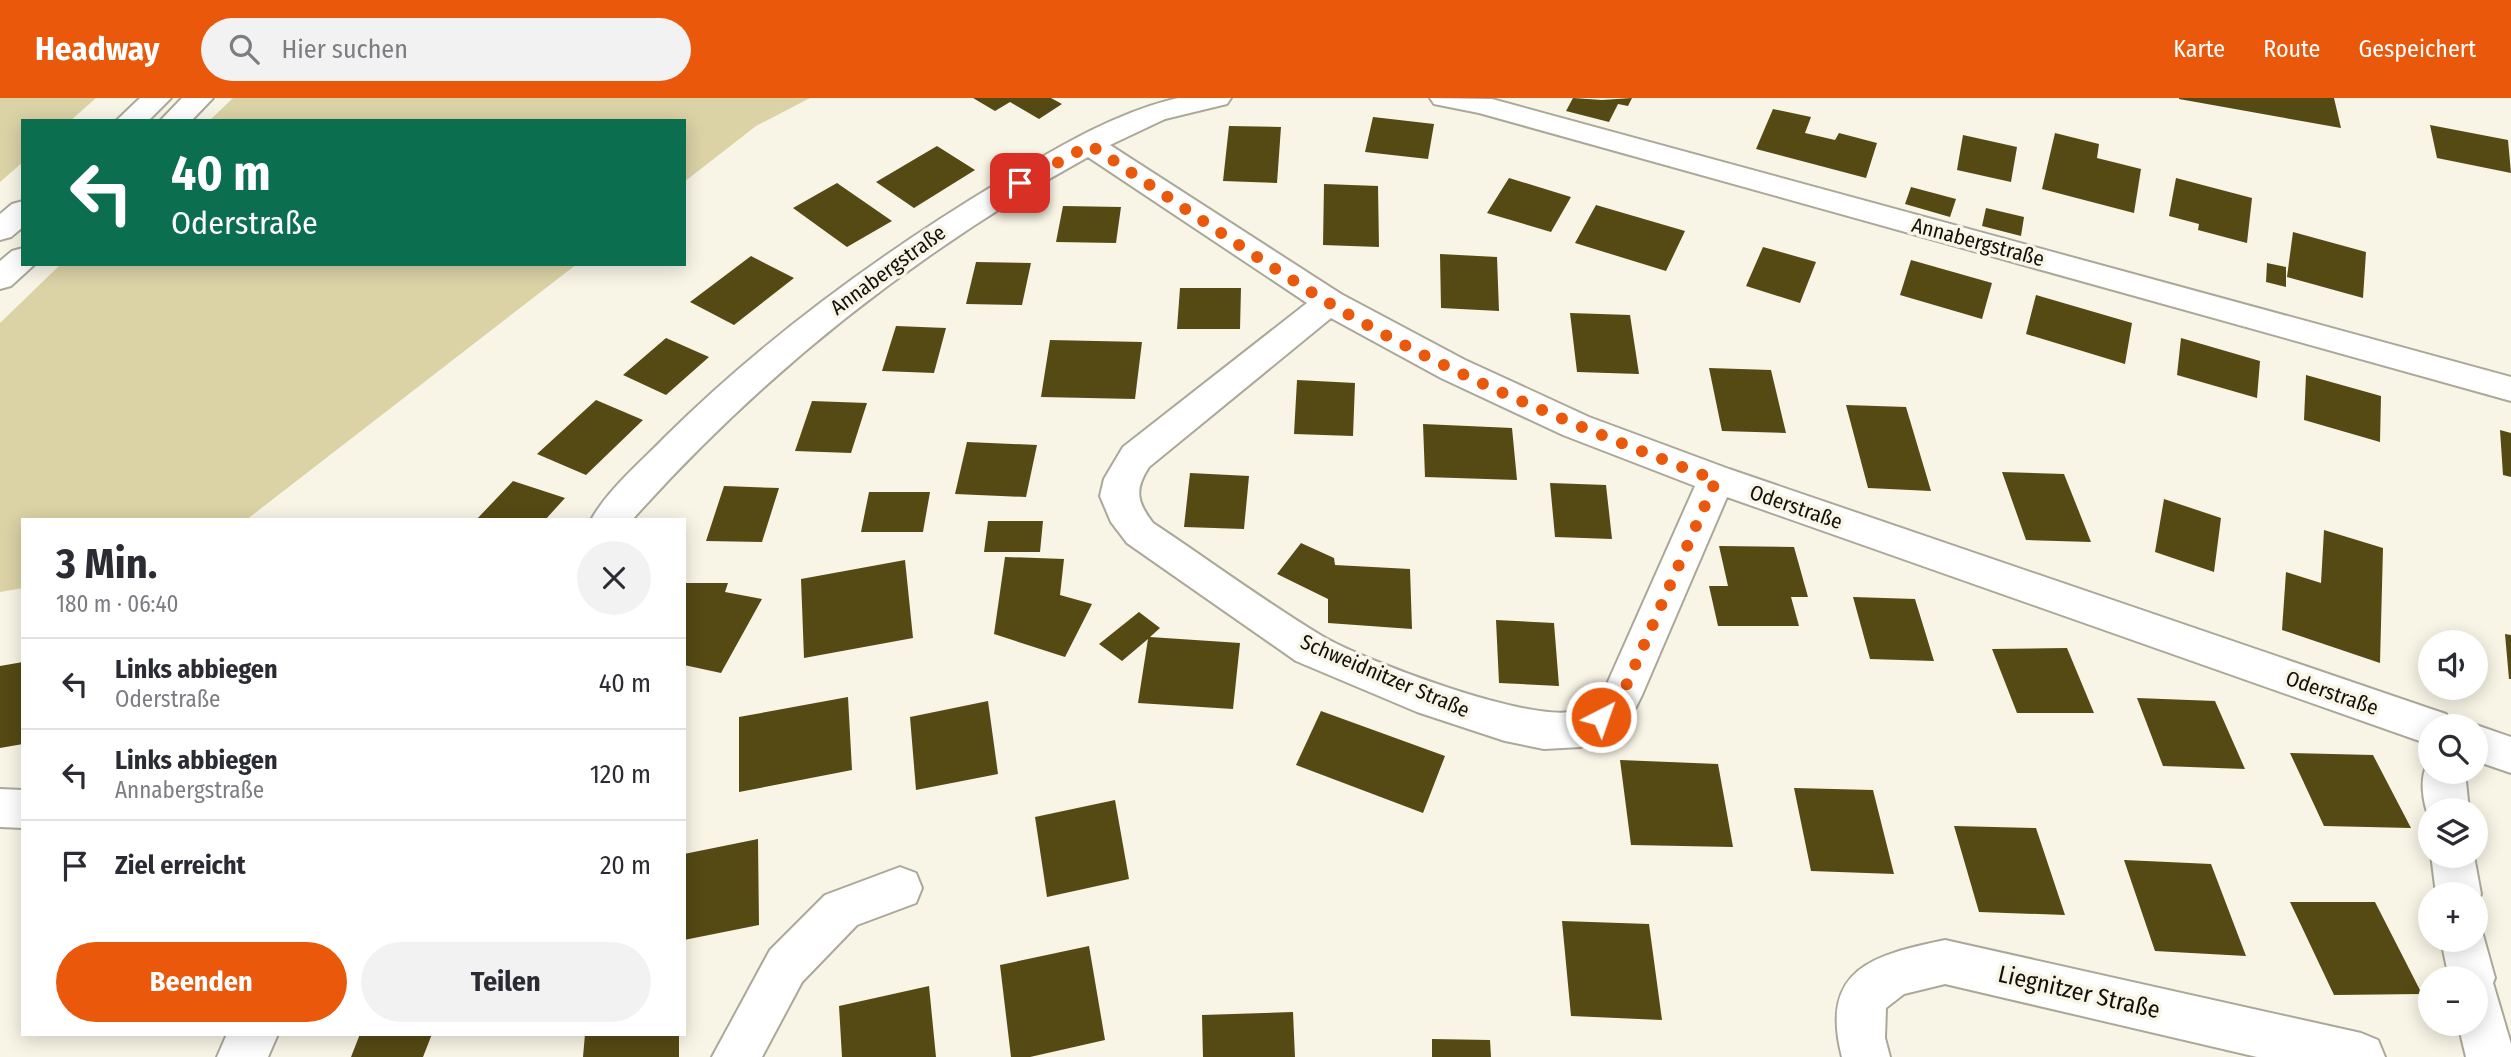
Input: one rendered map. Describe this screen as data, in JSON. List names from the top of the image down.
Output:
{
  "streets": {
    "main road": [
      "Annabergstraße",
      "Oderstraße",
      "Schweidnitzer Straße",
      "Liegnitzer Straße"
    ]
  },
  "crossings": [
    ["Annabergstraße", "Oderstraße"],
    ["Oderstraße", "Schweidnitzer Straße"]
  ],
  "page": {
    "header": "Headway",
    "search": "Hier suchen",
    "nav": ["Karte", "Route", "Gespeichert"],
    "turn": ["40 m", "Oderstraße"],
    "heading": ["3 Min.", "180 m · 06:40"],
    "map_buttons": ["+", "−"],
    "list": [
      {
        "name": "Links abbiegen",
        "note": "Oderstraße",
        "value": "40 m"
      },
      {
        "name": "Links abbiegen",
        "note": "Annabergstraße",
        "value": "120 m"
      },
      {
        "name": "Ziel erreicht",
        "value": "20 m"
      }
    ],
    "buttons": ["Beenden", "Teilen"]
  }
}
